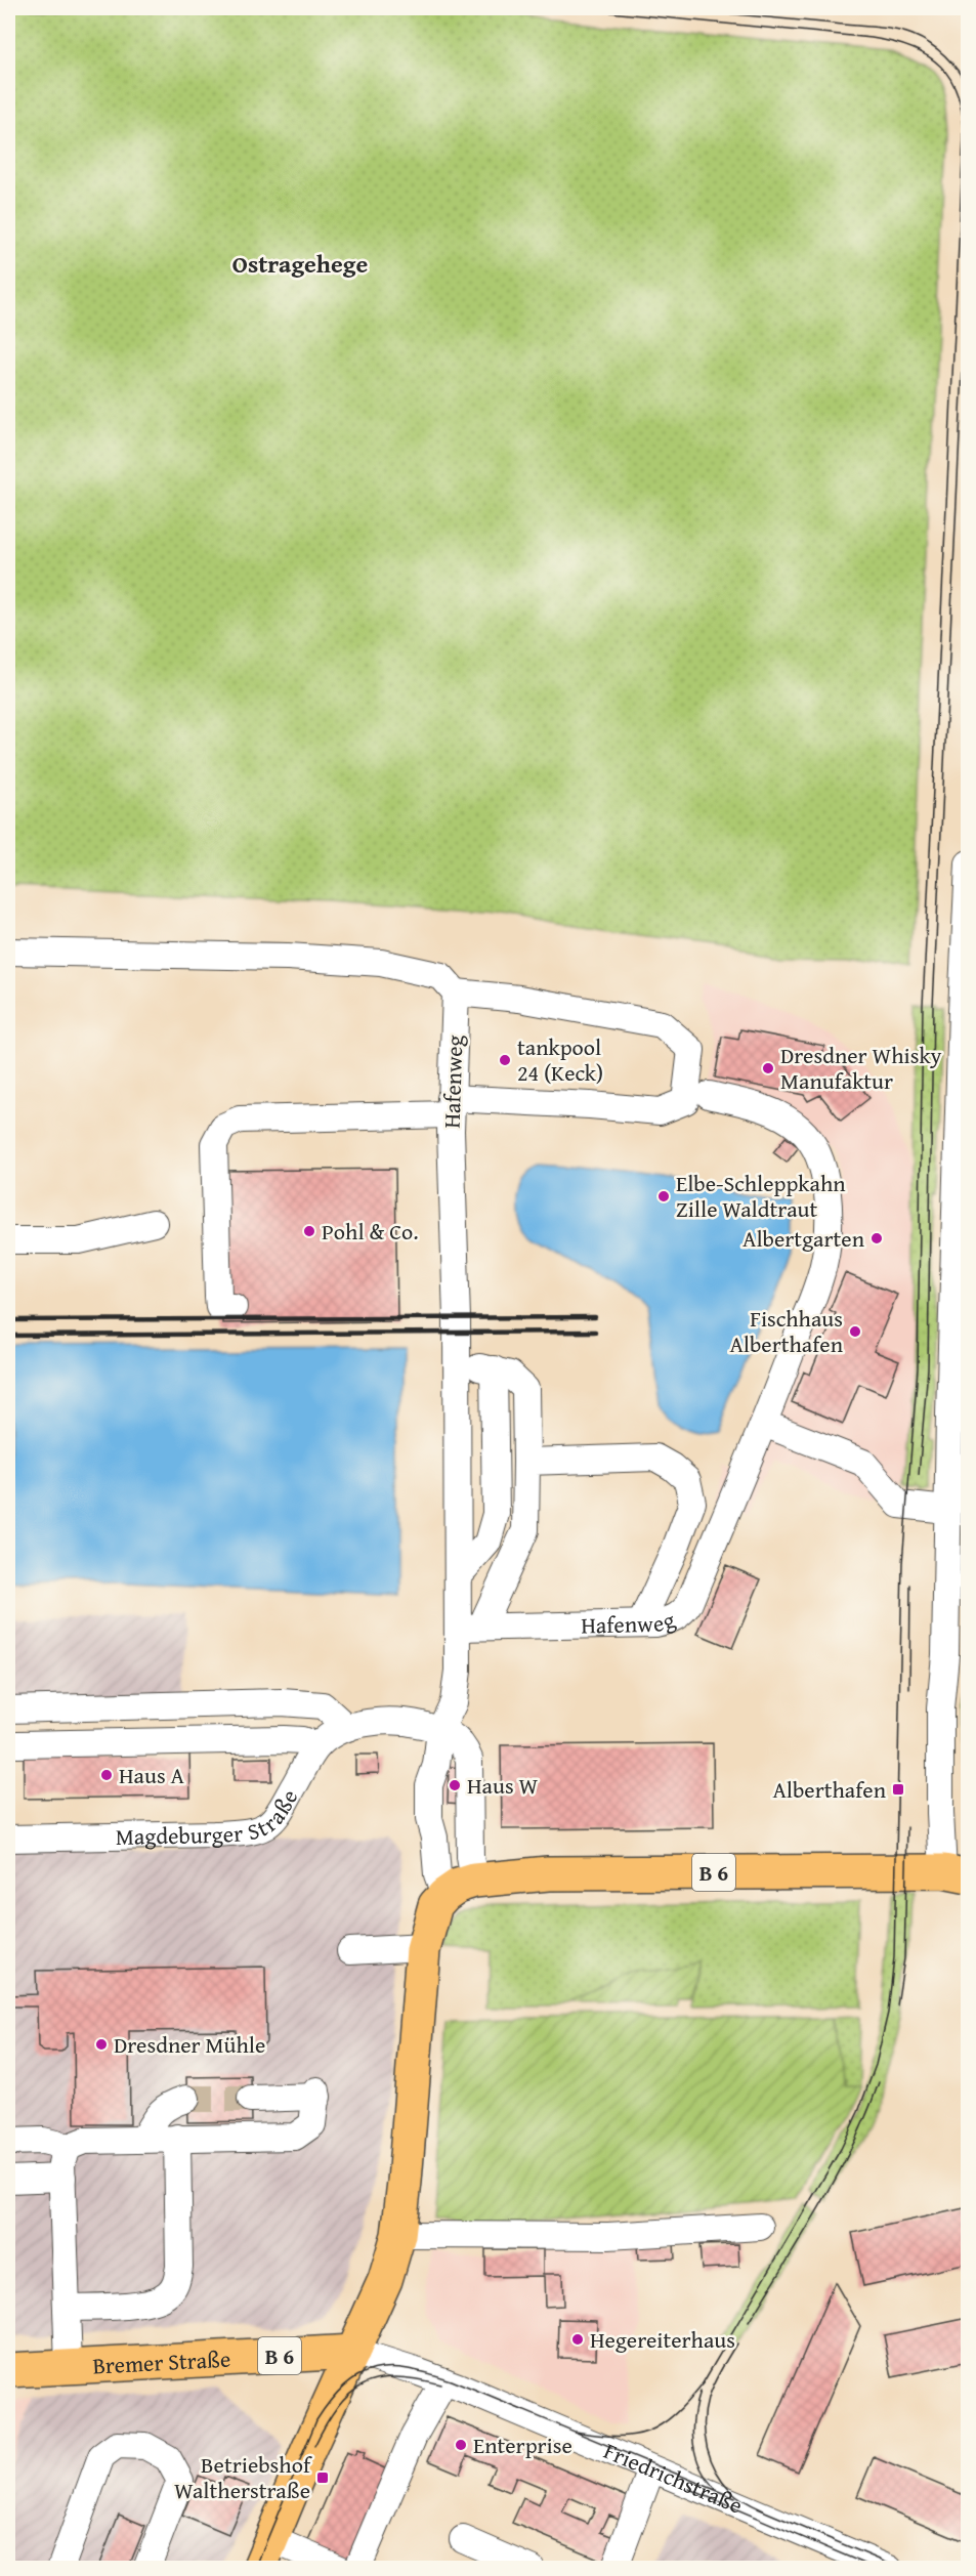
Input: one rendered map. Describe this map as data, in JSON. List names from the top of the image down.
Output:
{
  "streets": {
    "main road": ["B 6", "Bremer Straße"],
    "street": ["Hafenweg", "Magdeburger Straße", "Friedrichstraße"]
  },
  "crossings": [
    ["Hafenweg", "Magdeburger Straße"],
    ["Magdeburger Straße", "B 6"],
    ["Bremer Straße", "Friedrichstraße"]
  ],
  "districts": ["Ostragehege"],
  "places": {
    "other": [
      "tankpool 24 (Keck)",
      "Dresdner Whisky Manufaktur",
      "Elbe-Schleppkahn Zille Waldtraut",
      "Pohl & Co.",
      "Albertgarten",
      "Fischhaus Alberthafen",
      "Haus A",
      "Haus W",
      "Dresdner Mühle",
      "Hegereiterhaus",
      "Enterprise"
    ],
    "transit": ["Alberthafen", "Betriebshof Waltherstraße"]
  }
}
